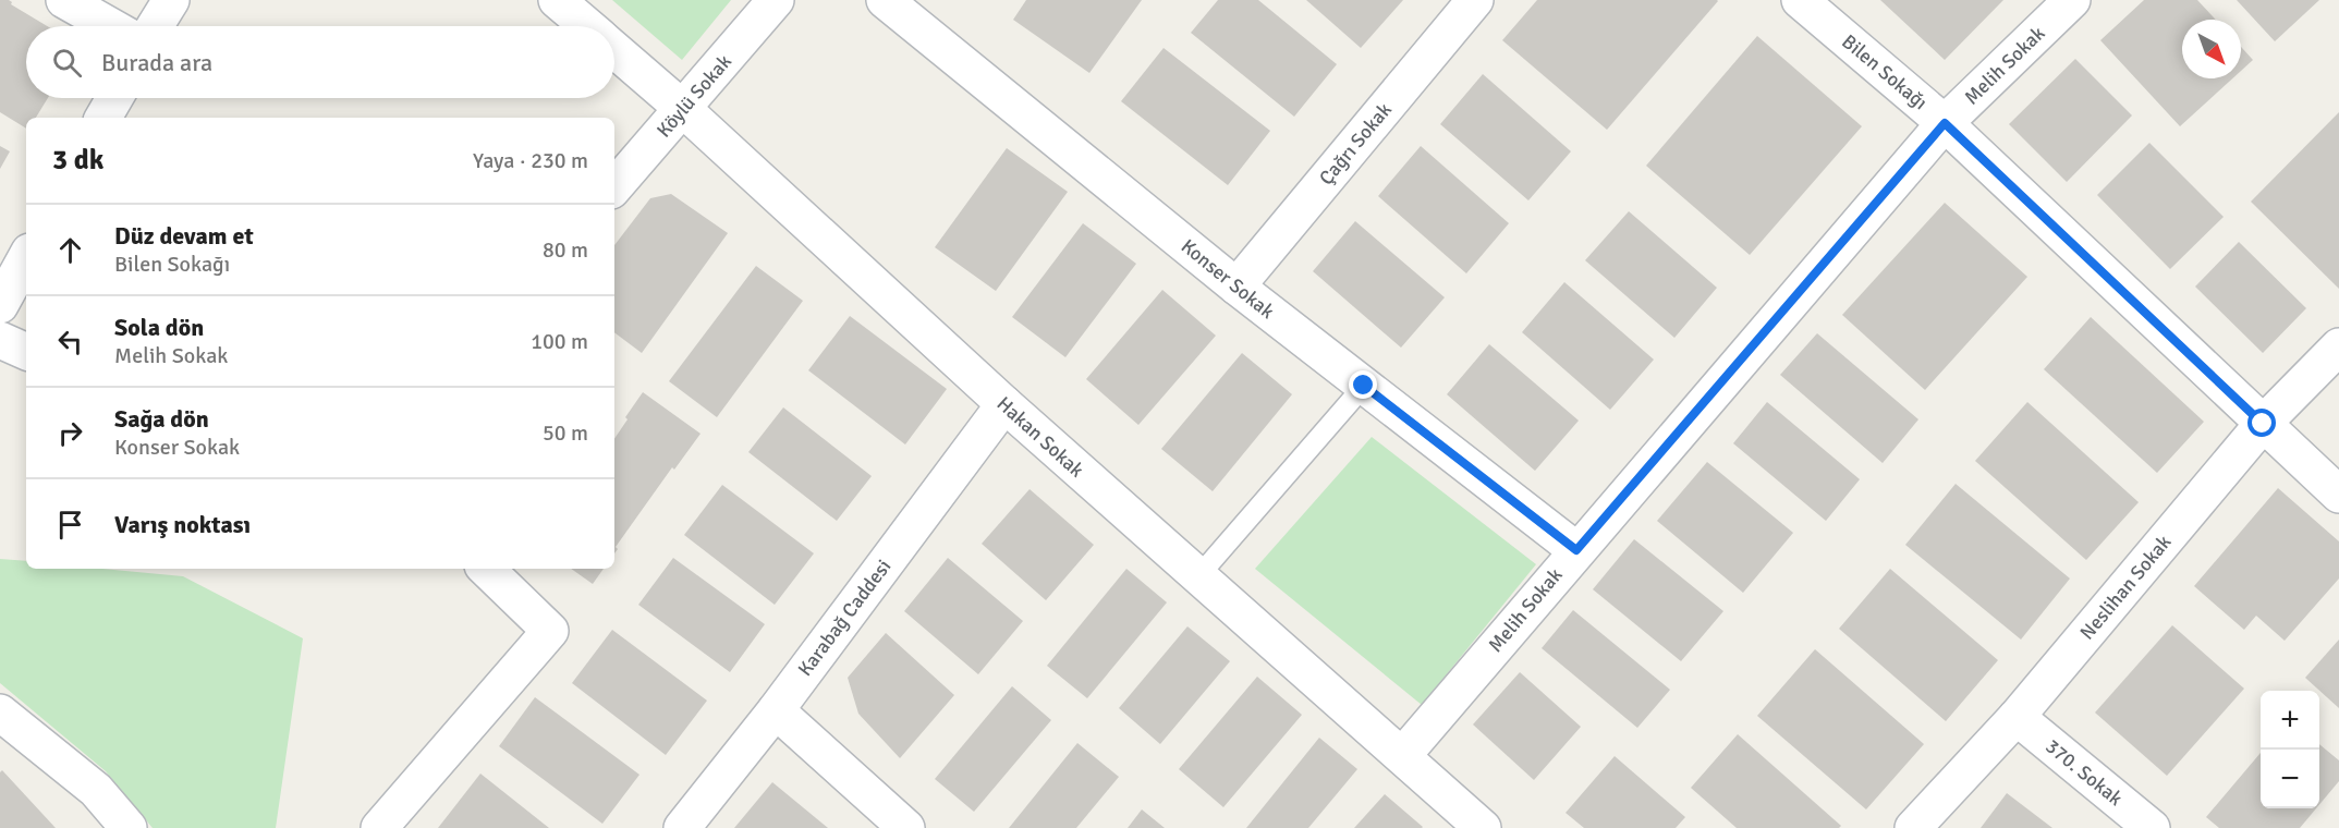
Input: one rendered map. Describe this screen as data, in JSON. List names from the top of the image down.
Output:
{
  "streets": {
    "street": [
      "Melih Sokak",
      "Bilen Sokağı",
      "Köylü Sokak",
      "Çağrı Sokak",
      "Konser Sokak",
      "Hakan Sokak",
      "Neslihan Sokak",
      "Karabağ Caddesi",
      "370. Sokak"
    ]
  },
  "crossings": [
    ["Melih Sokak", "Bilen Sokağı"],
    ["Melih Sokak", "Konser Sokak"],
    ["Melih Sokak", "Hakan Sokak"],
    ["Bilen Sokağı", "Neslihan Sokak"],
    ["Köylü Sokak", "Hakan Sokak"],
    ["Çağrı Sokak", "Konser Sokak"],
    ["Hakan Sokak", "Karabağ Caddesi"],
    ["Neslihan Sokak", "370. Sokak"]
  ],
  "north": "bottom right",
  "page": {
    "search": "Burada ara",
    "heading": ["3 dk", "Yaya · 230 m"],
    "list": [
      ["Düz devam et", "Bilen Sokağı", "80 m"],
      ["Sola dön", "Melih Sokak", "100 m"],
      ["Sağa dön", "Konser Sokak", "50 m"],
      "Varış noktası"
    ],
    "map_buttons": ["+", "−"]
  }
}
